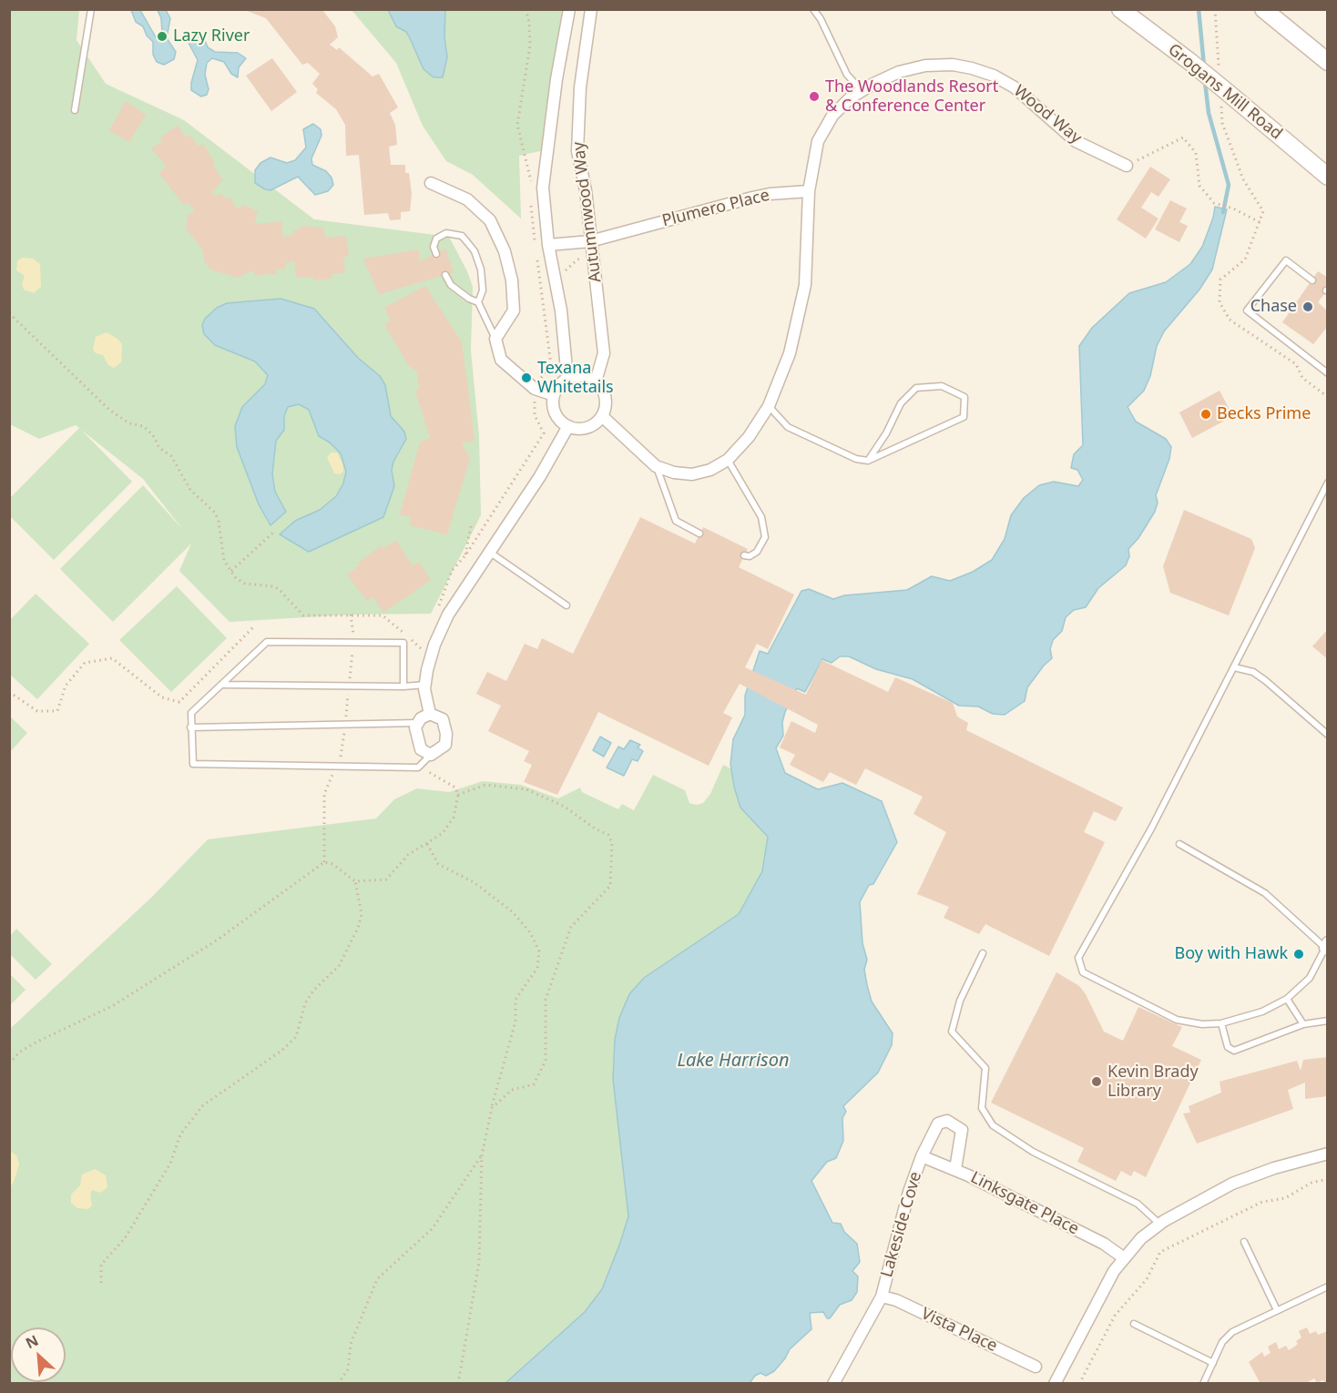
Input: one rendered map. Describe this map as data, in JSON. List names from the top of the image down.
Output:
{
  "streets": {
    "main road": ["Grogans Mill Road"],
    "street": [
      "Wood Way",
      "Plumero Place",
      "Autumnwood Way",
      "Linksgate Place",
      "Lakeside Cove",
      "Vista Place"
    ]
  },
  "crossings": [
    ["Wood Way", "Plumero Place"],
    ["Plumero Place", "Autumnwood Way"],
    ["Linksgate Place", "Lakeside Cove"],
    ["Lakeside Cove", "Vista Place"]
  ],
  "water": ["Lake Harrison"],
  "places": [
    "Lazy River",
    "The Woodlands Resort & Conference Center",
    "Chase",
    "Texana Whitetails",
    "Becks Prime",
    "Boy with Hawk",
    "Kevin Brady Library"
  ],
  "north": "top left"
}
